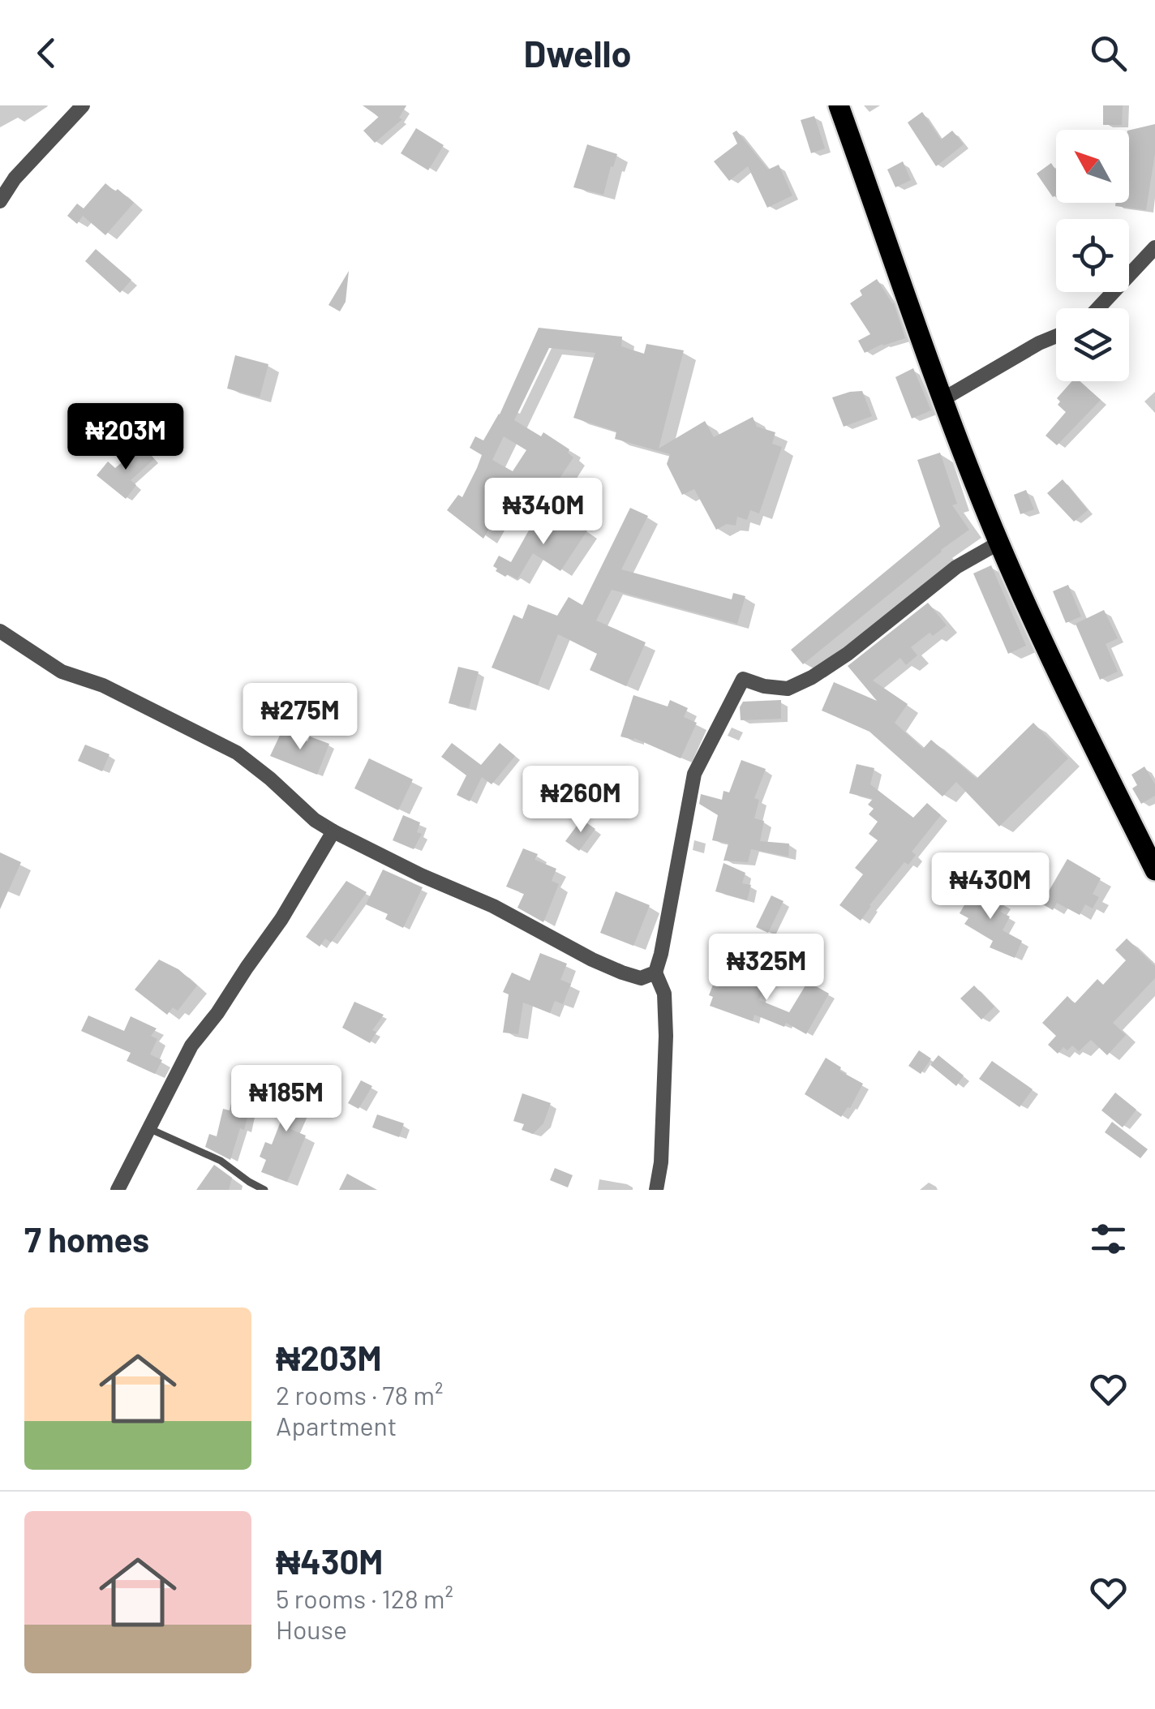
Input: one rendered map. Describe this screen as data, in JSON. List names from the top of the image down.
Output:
{
  "north": "top left",
  "page": {
    "header": "Dwello",
    "price": [
      "₦203M",
      "₦340M",
      "₦275M",
      "₦260M",
      "₦430M",
      "₦325M",
      "₦185M"
    ],
    "heading": "7 homes",
    "list": [
      {
        "name": "₦203M",
        "note": "2 rooms · 78 m² · Apartment"
      },
      {
        "name": "₦430M",
        "note": "5 rooms · 128 m² · House"
      }
    ]
  }
}
